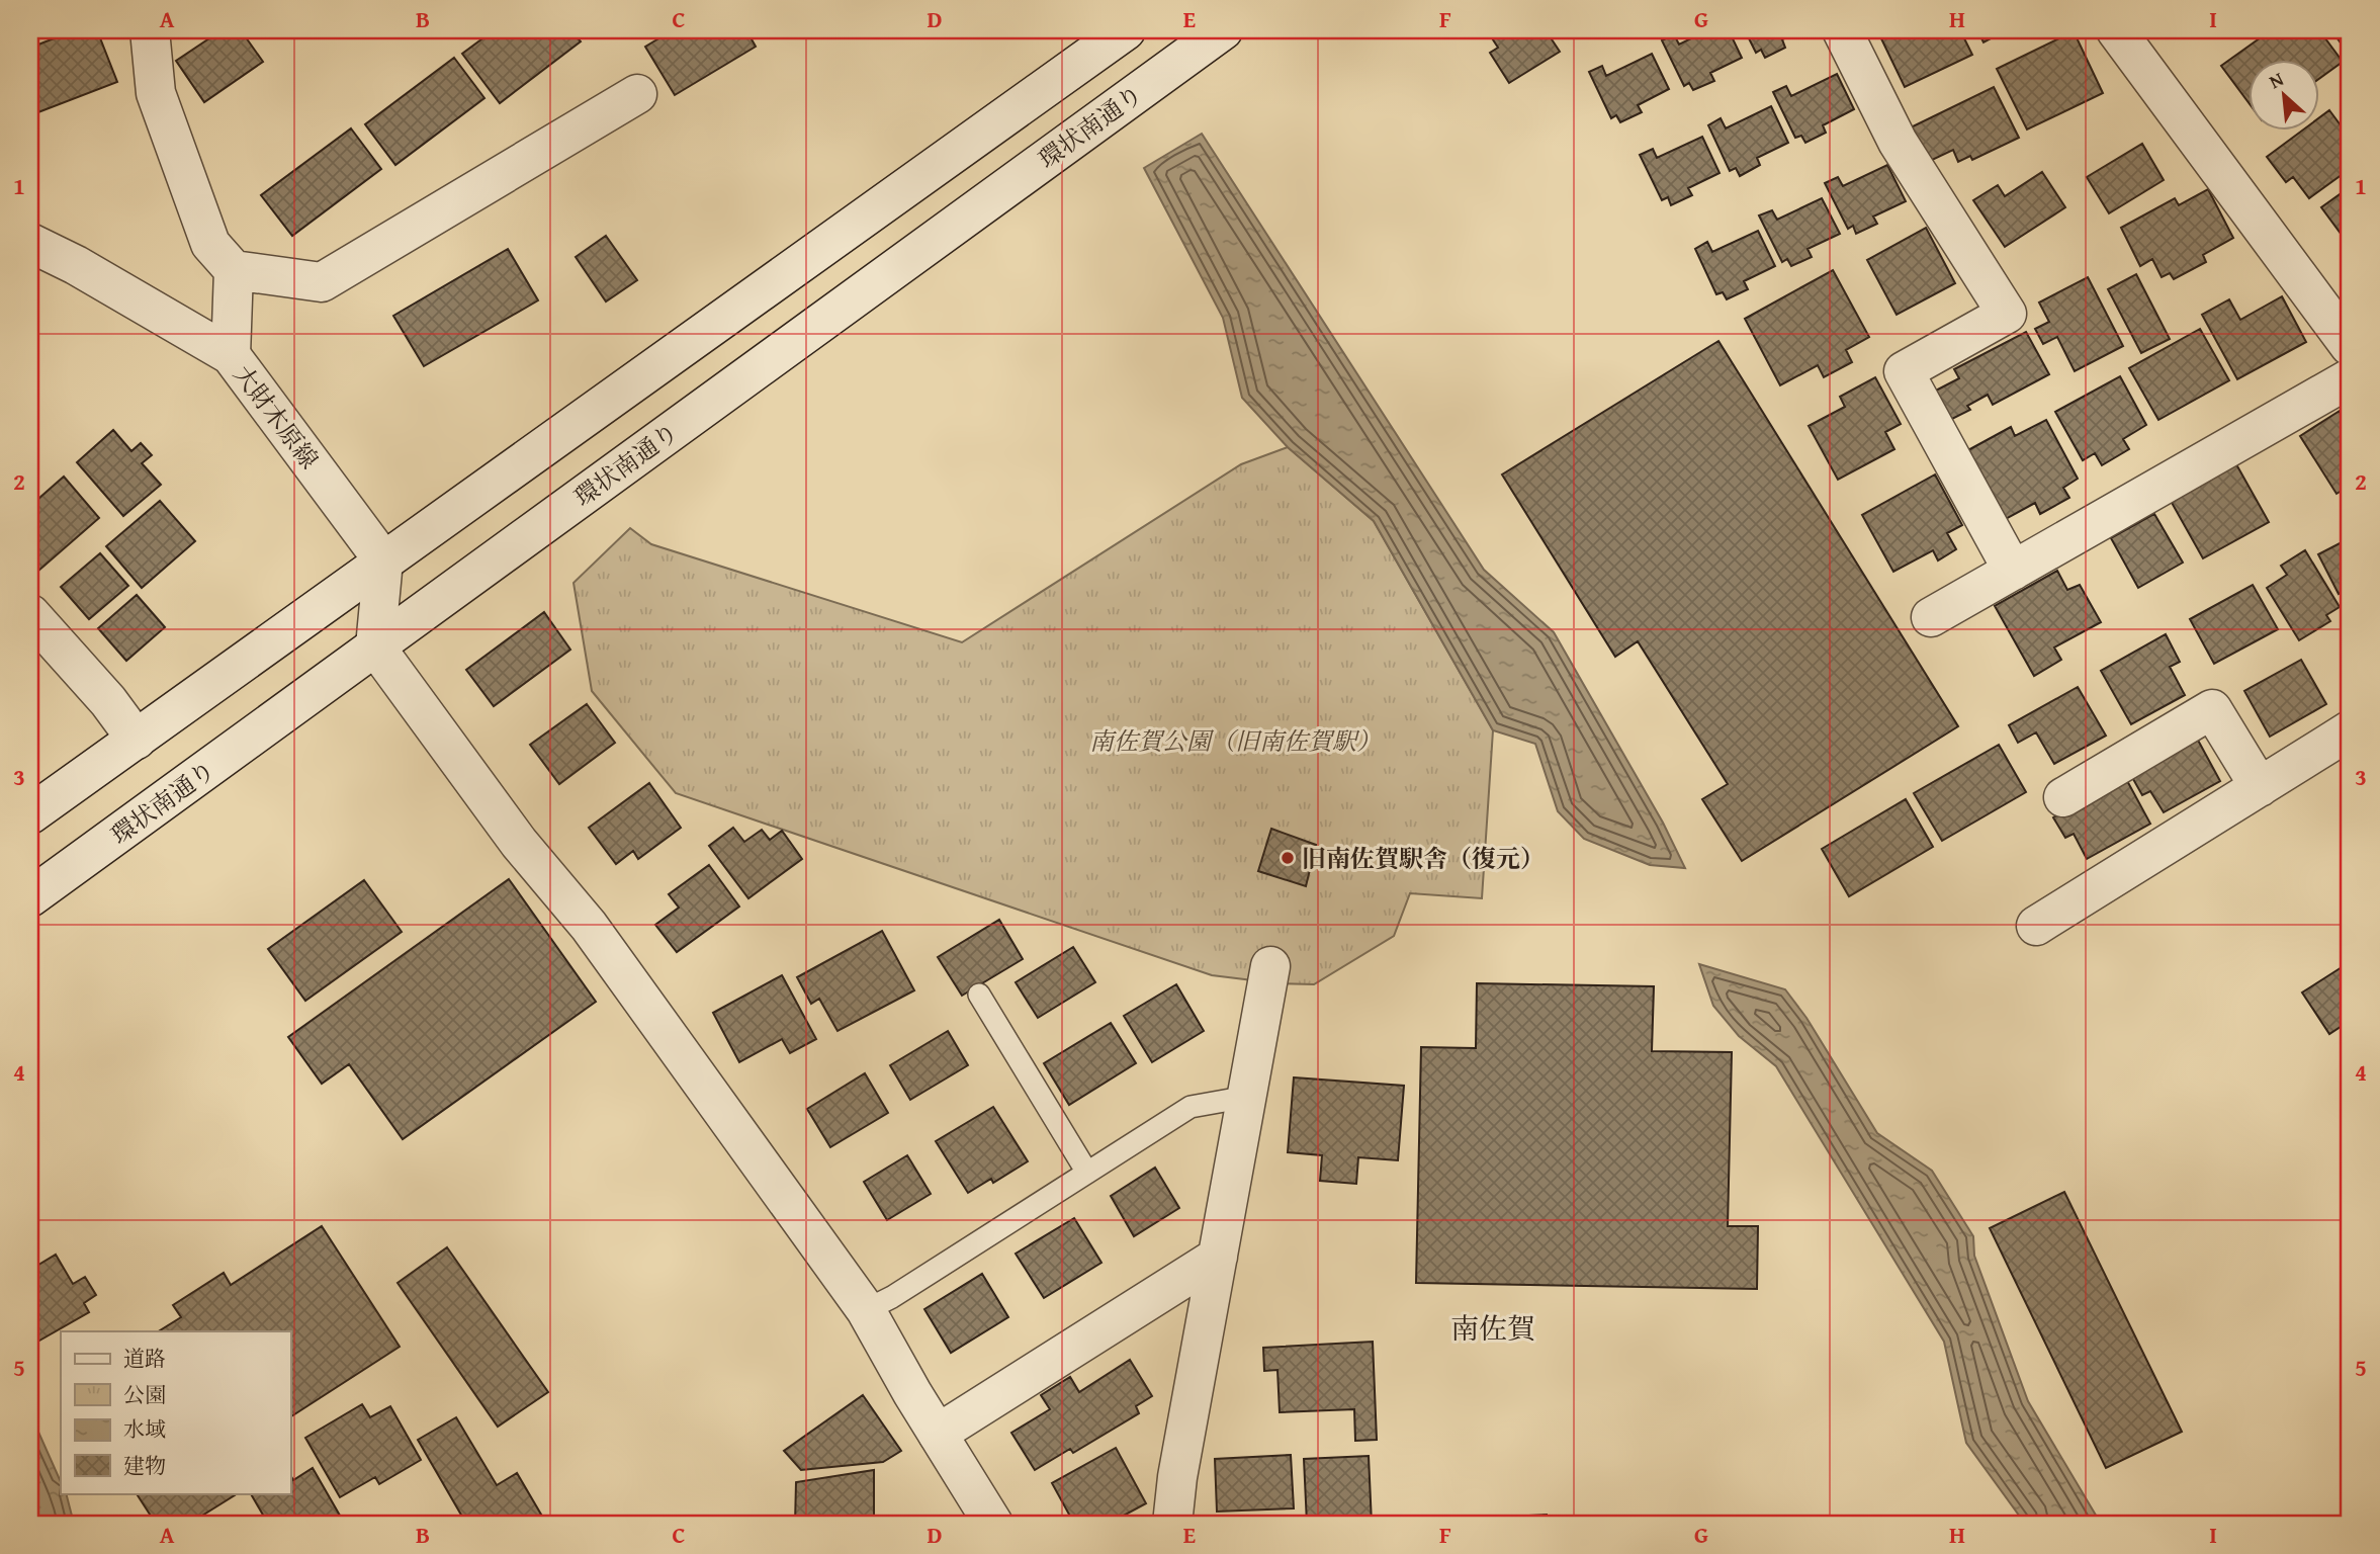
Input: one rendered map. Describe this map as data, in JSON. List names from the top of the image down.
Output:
{
  "streets": {
    "street": ["環状南通り", "大財木原線"]
  },
  "districts": ["南佐賀"],
  "parks": ["南佐賀公園（旧南佐賀駅）"],
  "places": ["旧南佐賀駅舎（復元）"],
  "legend": [
    "道路",
    "公園",
    "水域",
    "建物"
  ],
  "north": "top left",
  "grid": {
    "columns": [
      "A",
      "B",
      "C",
      "D",
      "E",
      "F",
      "G",
      "H",
      "I"
    ],
    "rows": [
      "1",
      "2",
      "3",
      "4",
      "5"
    ]
  }
}
